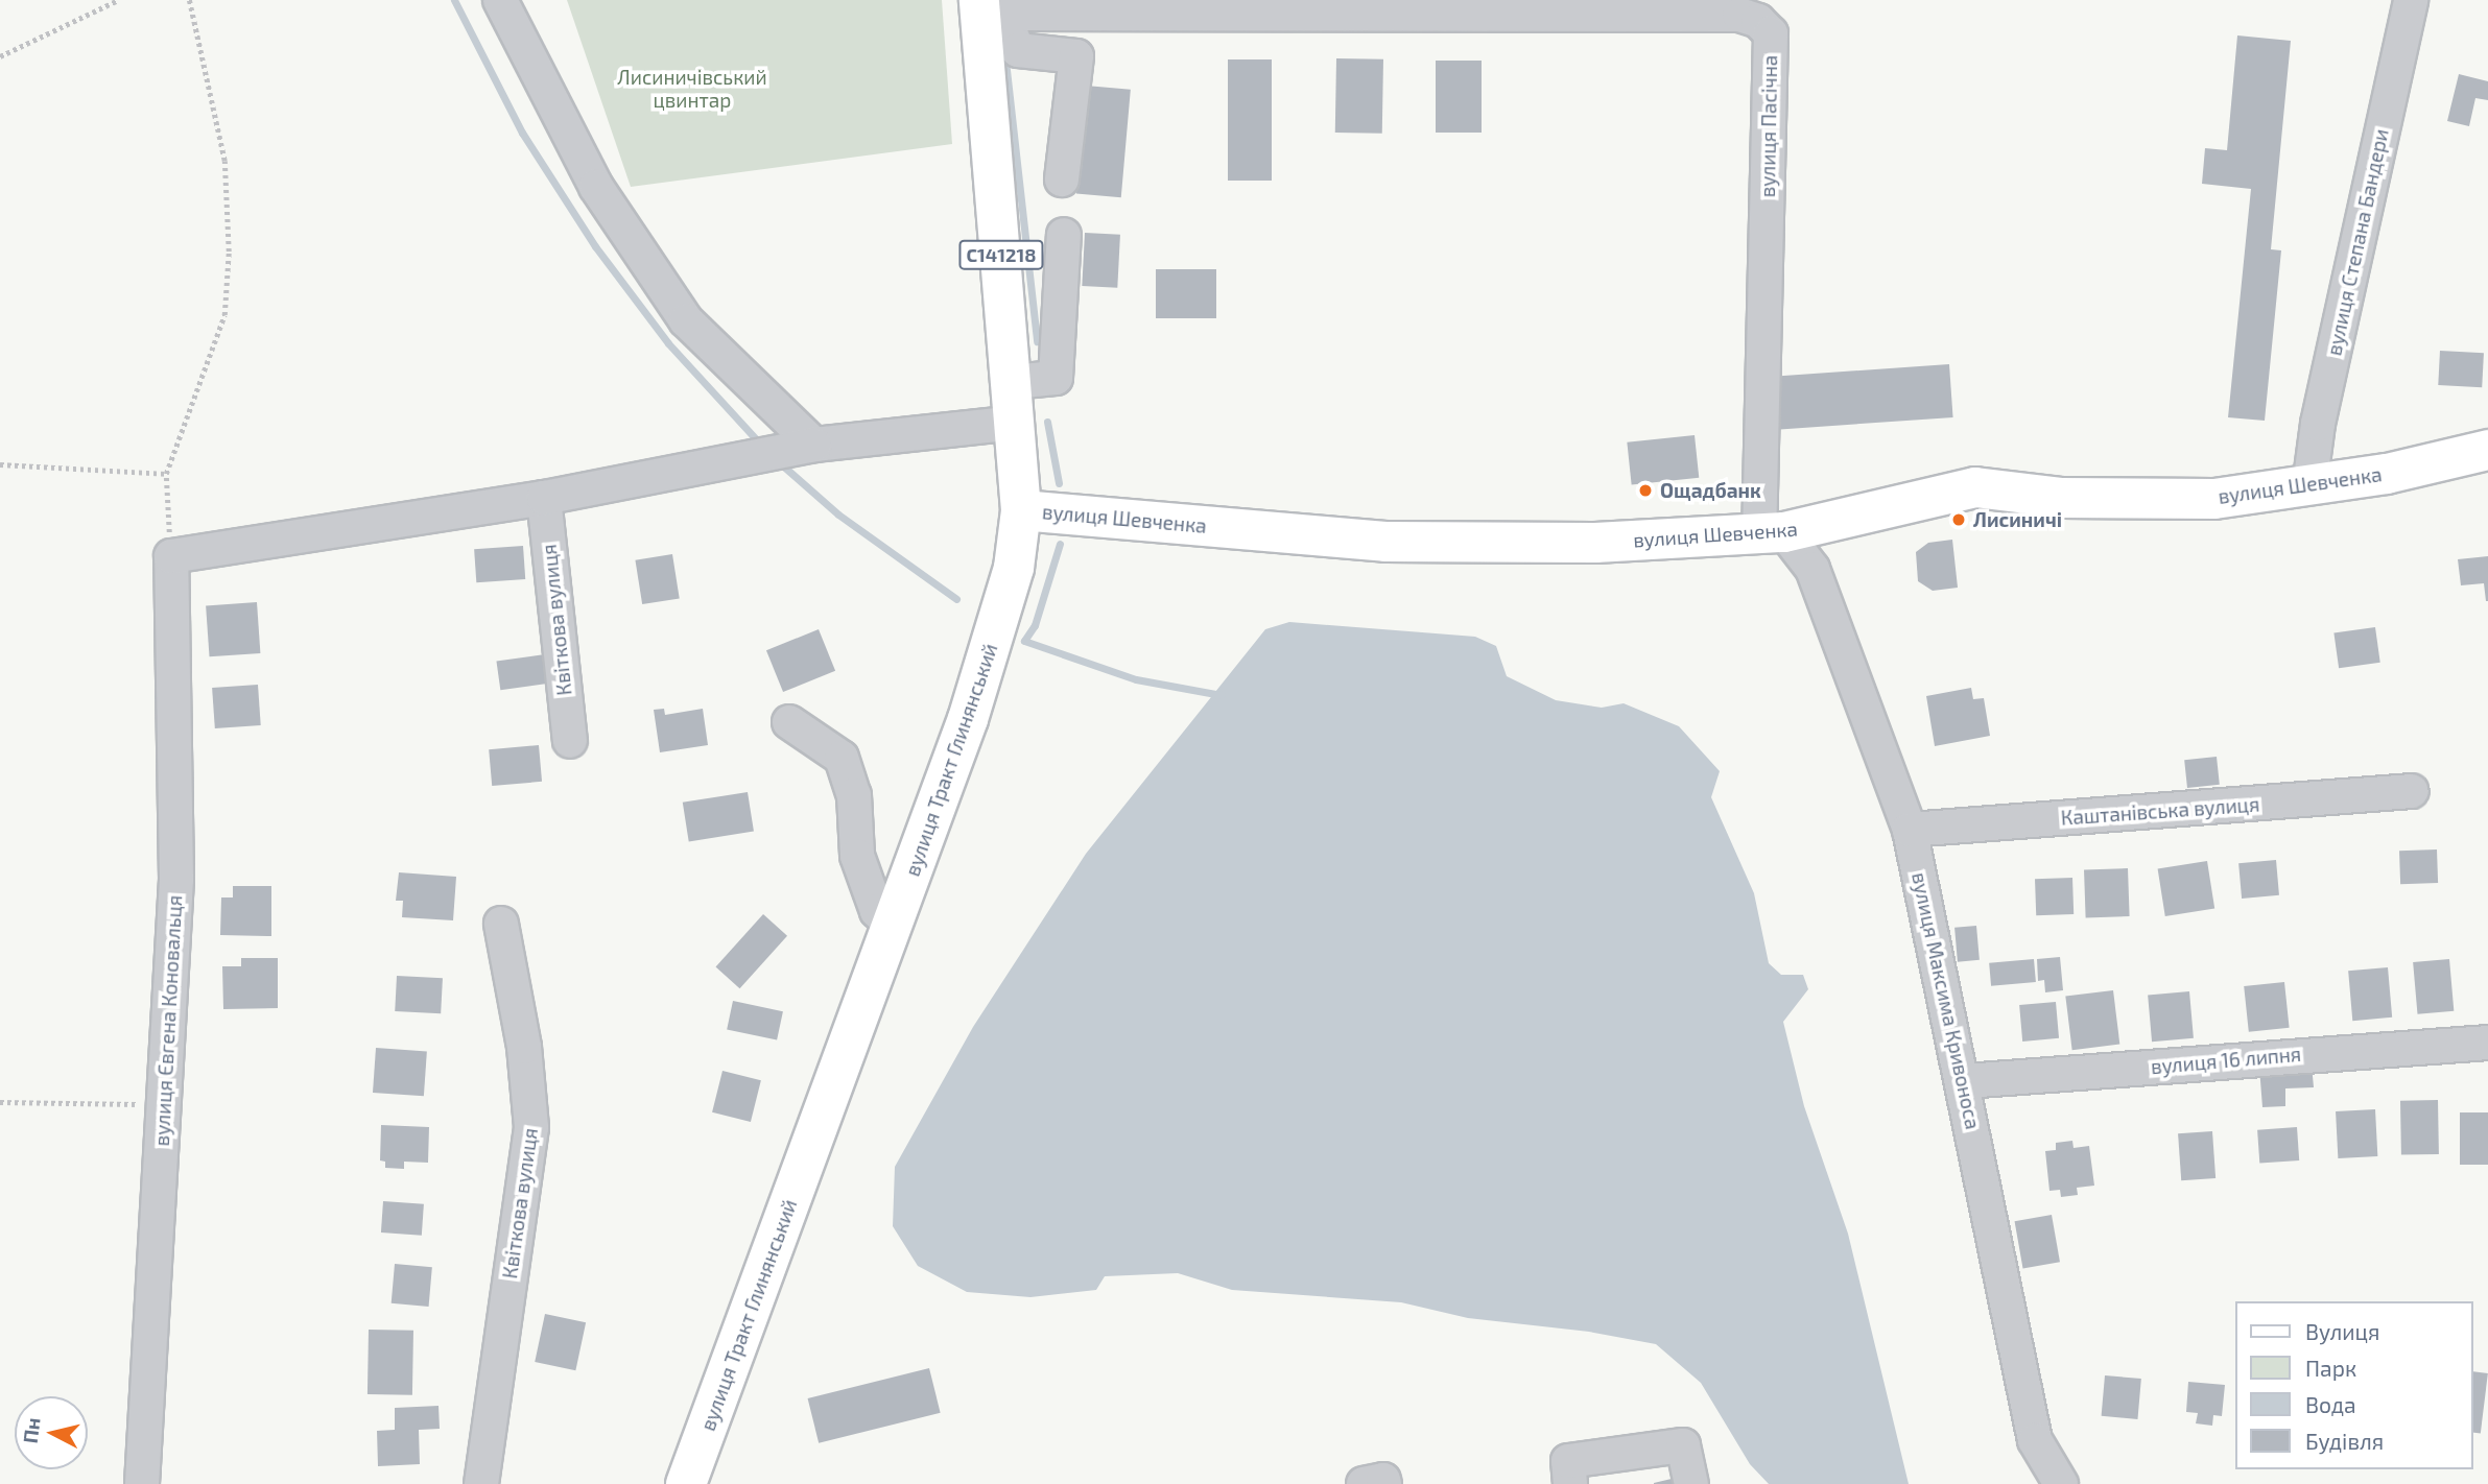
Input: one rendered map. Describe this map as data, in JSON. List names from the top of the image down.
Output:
{
  "streets": {
    "main road": ["С141218", "вулиця Шевченка", "вулиця Тракт Глинянський"],
    "street": [
      "вулиця Пасічна",
      "вулиця Степана Бандери",
      "Квіткова вулиця",
      "Каштанівська вулиця",
      "вулиця Максима Кривоноса",
      "вулиця Євгена Коновальця",
      "вулиця 16 липня"
    ]
  },
  "crossings": [
    ["вулиця Пасічна", "вулиця Шевченка"],
    ["вулиця Пасічна", "вулиця Тракт Глинянський"],
    ["вулиця Пасічна", "вулиця Максима Кривоноса"],
    ["вулиця Степана Бандери", "вулиця Шевченка"],
    ["вулиця Шевченка", "вулиця Тракт Глинянський"],
    ["вулиця Шевченка", "вулиця Максима Кривоноса"],
    ["Каштанівська вулиця", "вулиця Максима Кривоноса"],
    ["вулиця Максима Кривоноса", "вулиця 16 липня"]
  ],
  "parks": ["Лисиничівський цвинтар"],
  "places": ["Ощадбанк", "Лисиничі"],
  "legend": [
    "Вулиця",
    "Парк",
    "Вода",
    "Будівля"
  ],
  "north": "left"
}
